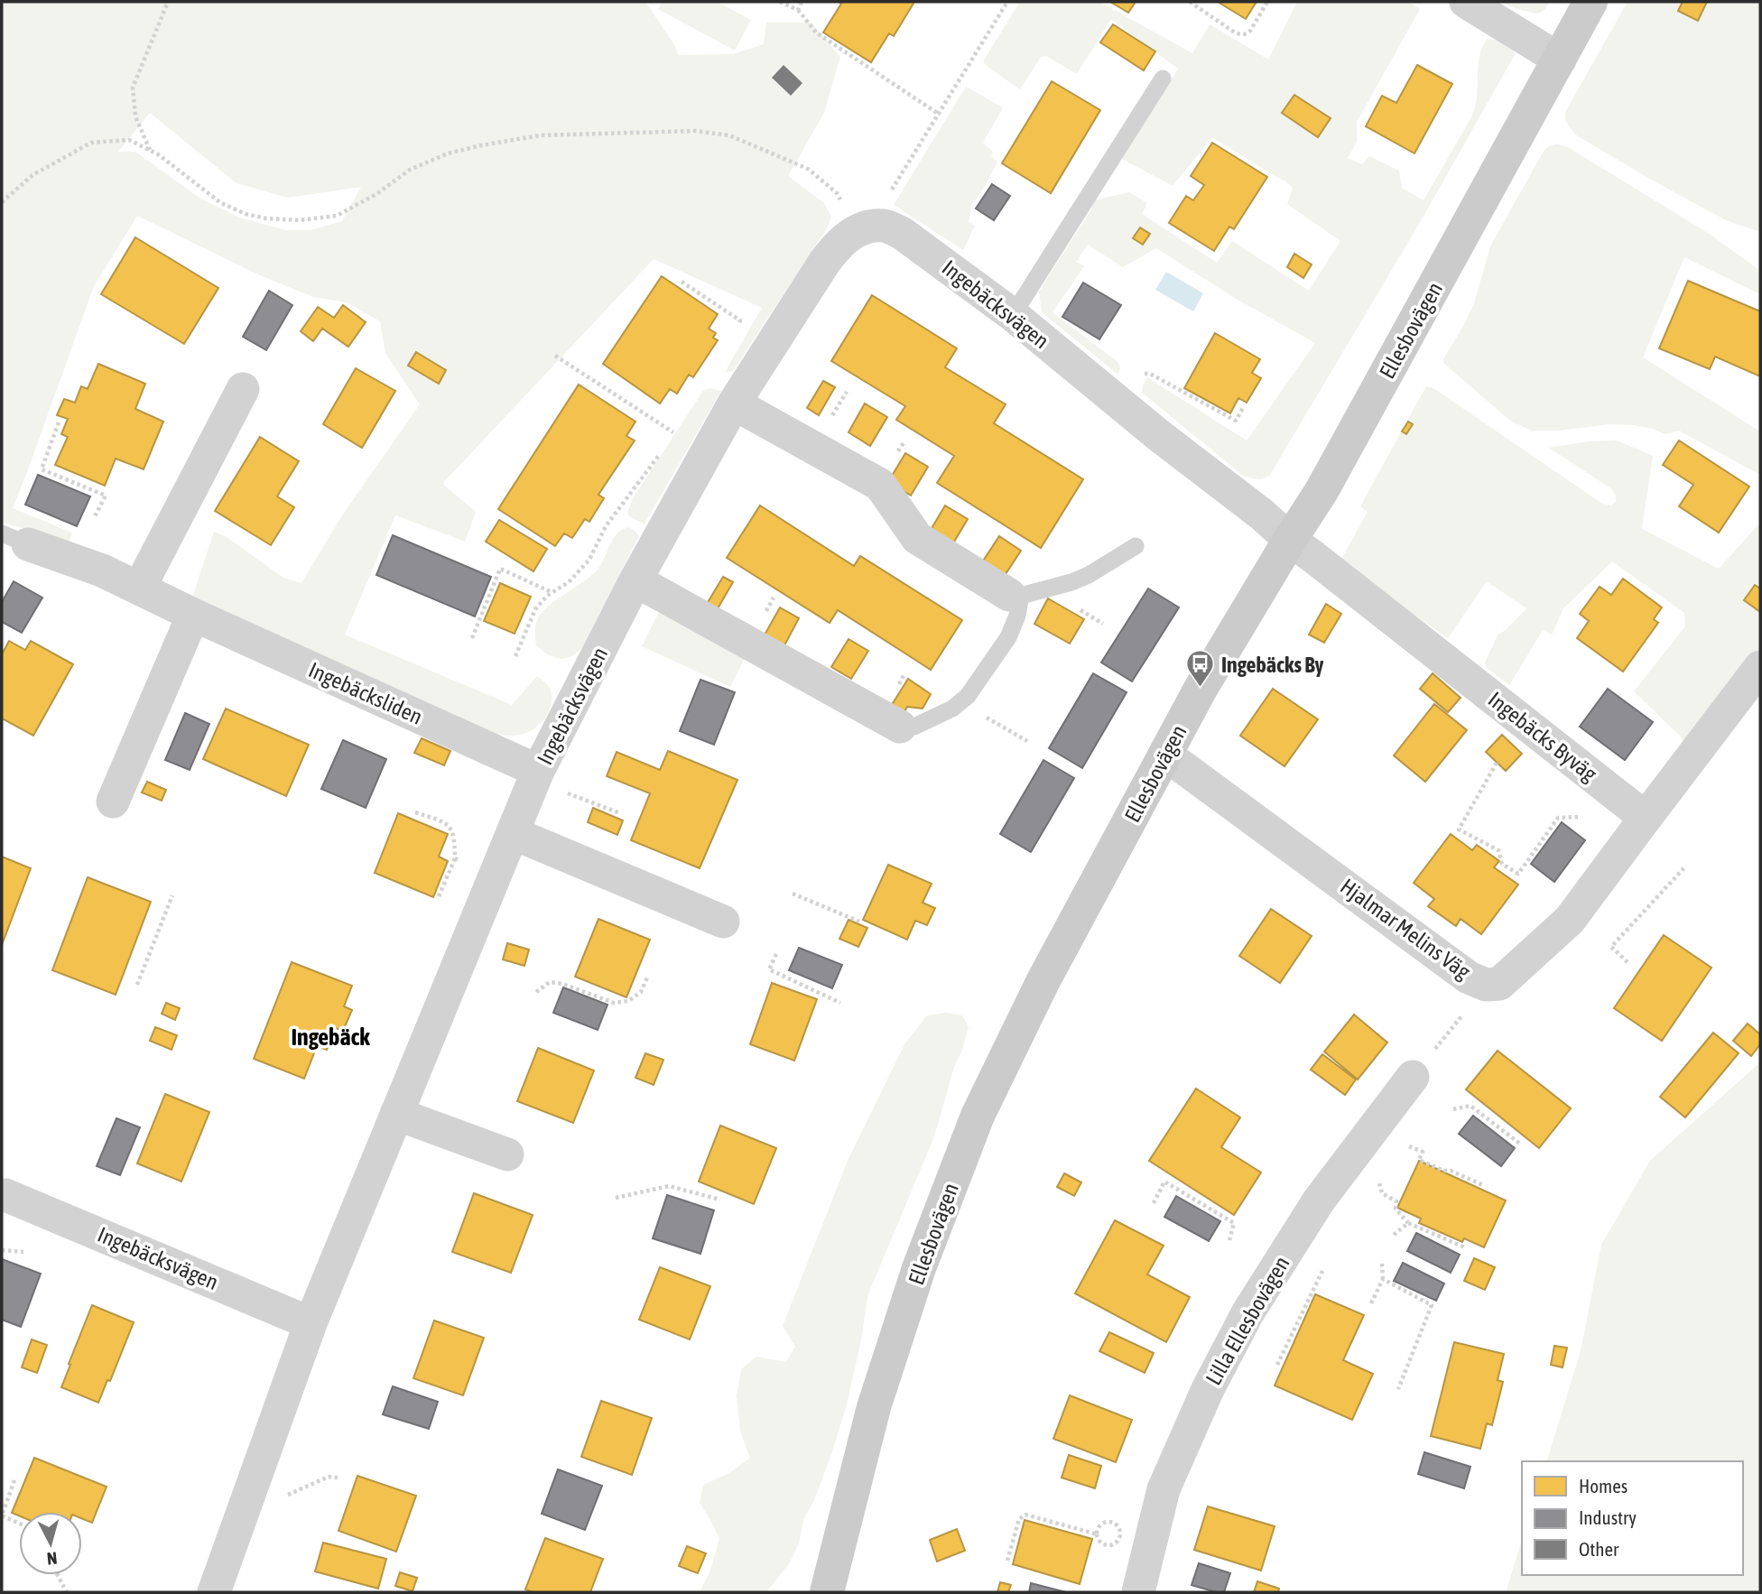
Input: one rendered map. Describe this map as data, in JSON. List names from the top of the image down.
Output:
{
  "streets": {
    "main road": ["Ellesbovägen"],
    "street": [
      "Ingebäcksvägen",
      "Ingebäcksliden",
      "Ingebäcks Byväg",
      "Hjalmar Melins Väg",
      "Lilla Ellesbovägen"
    ]
  },
  "crossings": [
    ["Ingebäcksvägen", "Ellesbovägen"],
    ["Ingebäcksvägen", "Ingebäcksliden"],
    ["Ingebäcksvägen", "Ingebäcks Byväg"],
    ["Ellesbovägen", "Ingebäcks Byväg"],
    ["Ellesbovägen", "Hjalmar Melins Väg"],
    ["Ingebäcks Byväg", "Hjalmar Melins Väg"]
  ],
  "districts": ["Ingebäck"],
  "places": {
    "bus stop": ["Ingebäcks By"]
  },
  "legend": ["Homes", "Industry", "Other"],
  "north": "bottom"
}
